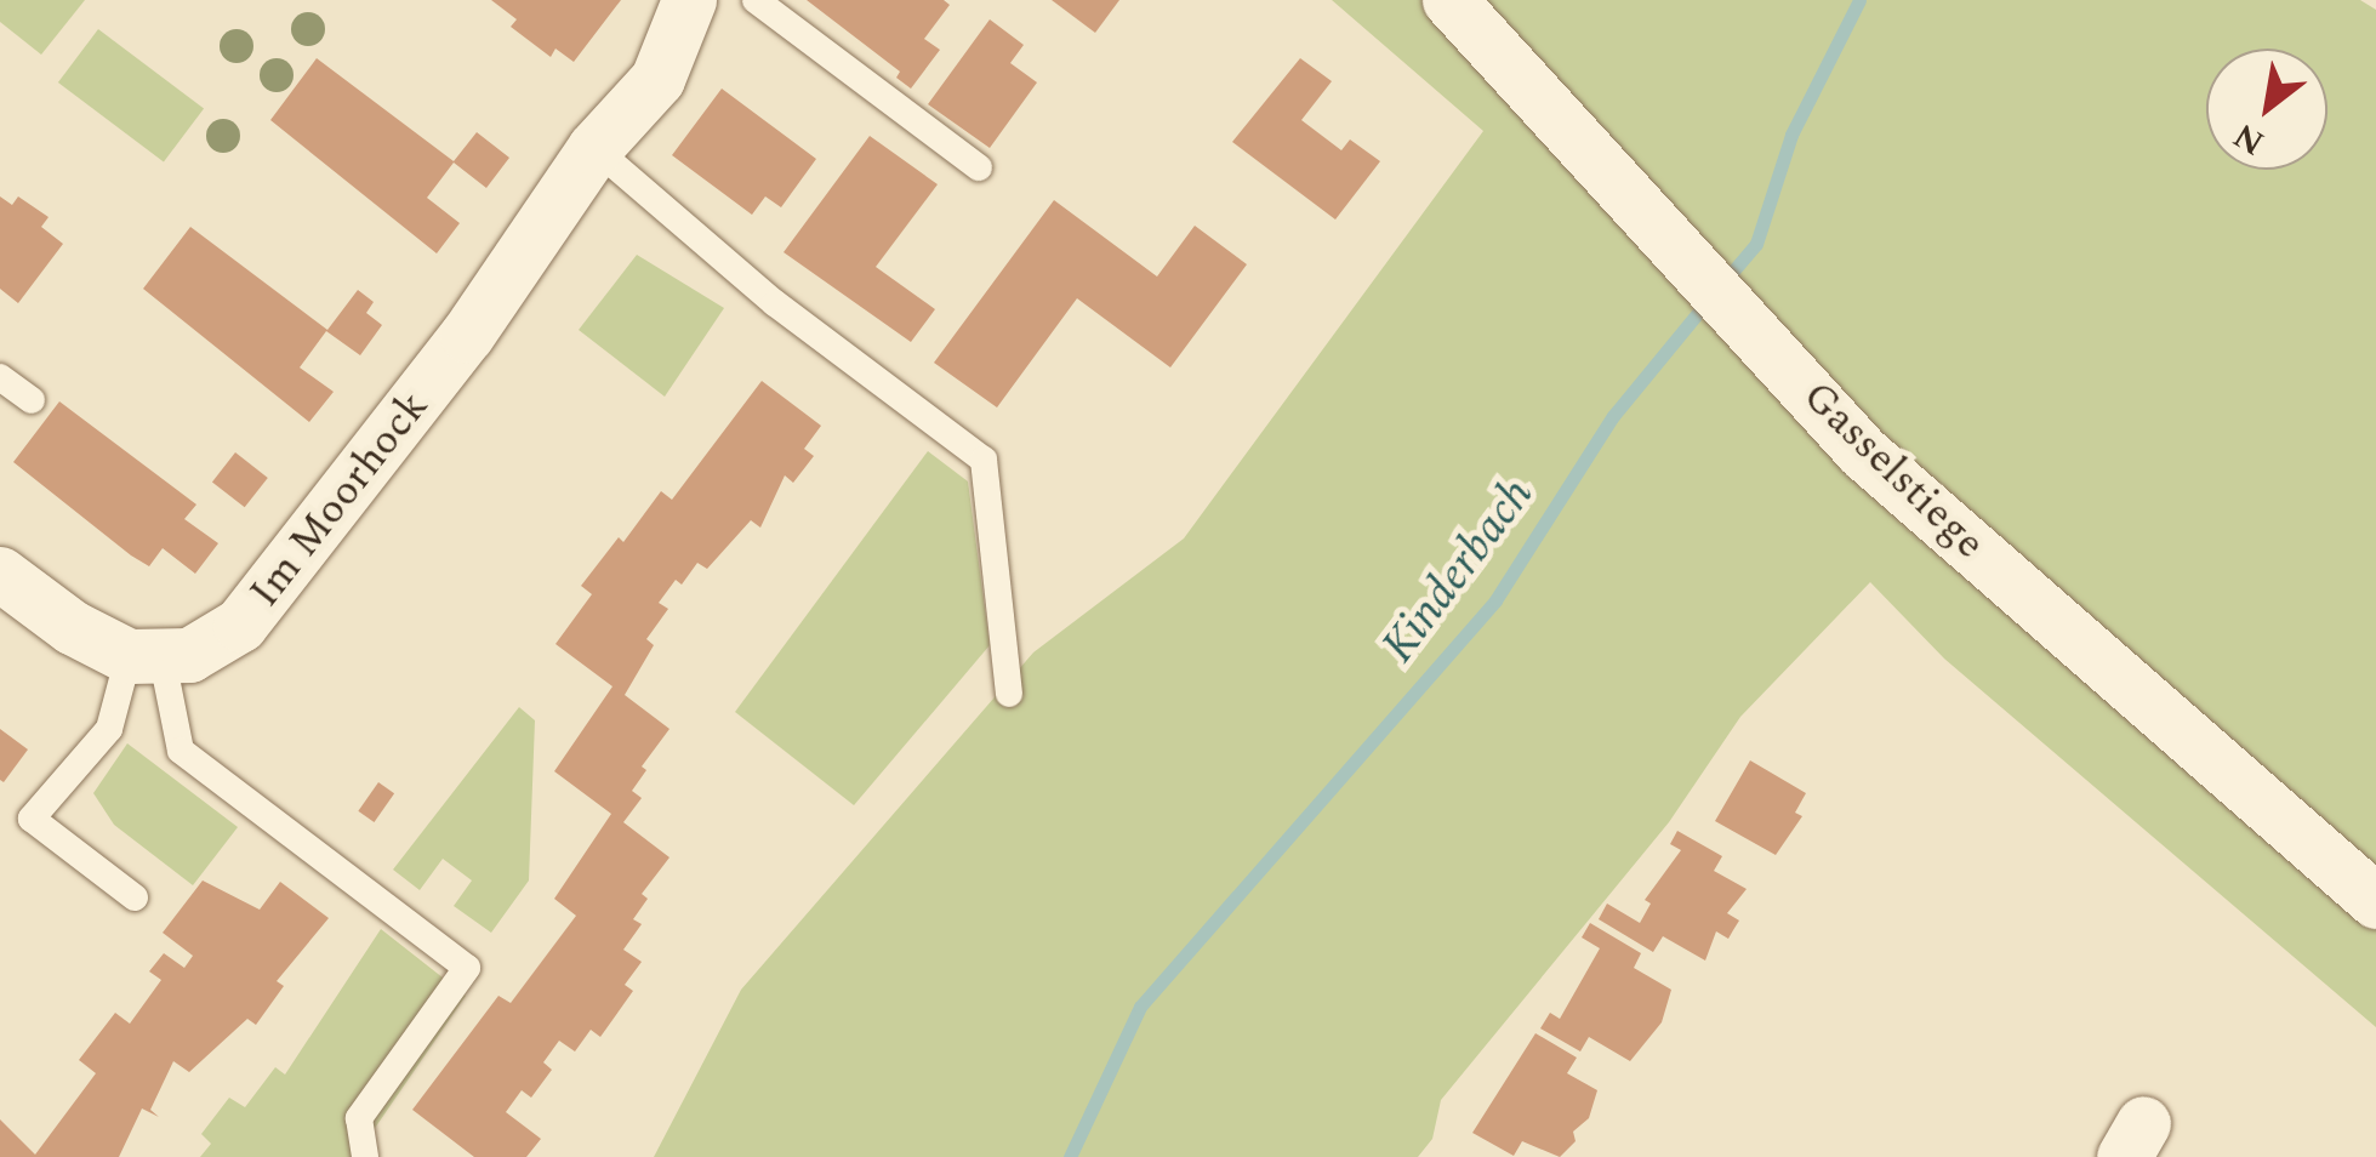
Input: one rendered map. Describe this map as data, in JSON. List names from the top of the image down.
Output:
{
  "streets": {
    "street": ["Gasselstiege", "Im Moorhock"]
  },
  "water": ["Kinderbach"],
  "north": "bottom left"
}
